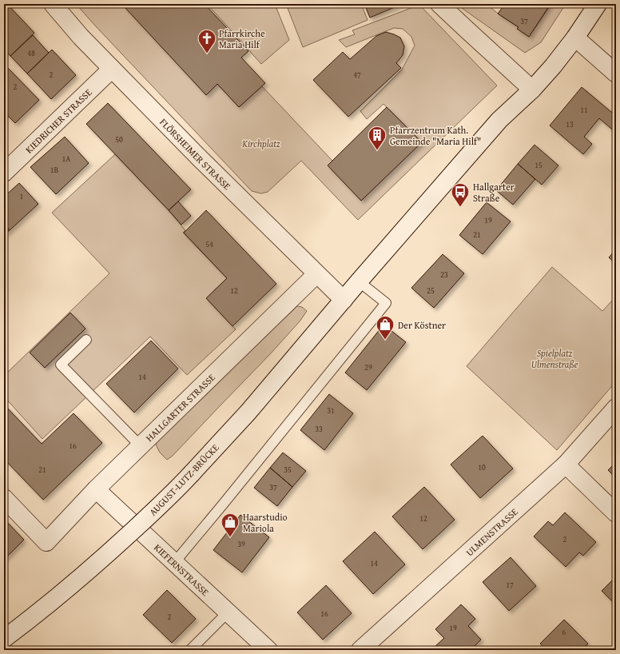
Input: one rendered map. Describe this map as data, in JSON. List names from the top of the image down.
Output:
{
  "streets": {
    "street": [
      "KIEDRICHER STRASSE",
      "FLÖRSHEIMER STRASSE",
      "HALLGARTER STRASSE",
      "AUGUST-LUTZ-BRÜCKE",
      "ULMENSTRASSE",
      "KIEFERNSTRASSE"
    ]
  },
  "crossings": [
    ["KIEDRICHER STRASSE", "FLÖRSHEIMER STRASSE"],
    ["FLÖRSHEIMER STRASSE", "HALLGARTER STRASSE"],
    ["FLÖRSHEIMER STRASSE", "AUGUST-LUTZ-BRÜCKE"],
    ["HALLGARTER STRASSE", "KIEFERNSTRASSE"]
  ],
  "parks": ["Kirchplatz", "Spielplatz Ulmenstraße"],
  "places": {
    "church": ["Pfarrkirche Maria Hilf"],
    "building": ["Pfarrzentrum Kath. Gemeinde \"Maria Hilf\""],
    "bus stop": ["Hallgarter Straße"],
    "shop": ["Der Köstner", "Haarstudio Mariola"]
  },
  "house_numbers": [
    "37",
    "48",
    "2",
    "47",
    "2",
    "11",
    "13",
    "50",
    "1A",
    "15",
    "1B",
    "1",
    "19",
    "21",
    "54",
    "23",
    "12",
    "25",
    "29",
    "14",
    "31",
    "33",
    "16",
    "10",
    "21",
    "35",
    "37",
    "12",
    "2",
    "39",
    "14",
    "17",
    "16",
    "2",
    "19",
    "6"
  ]
}
